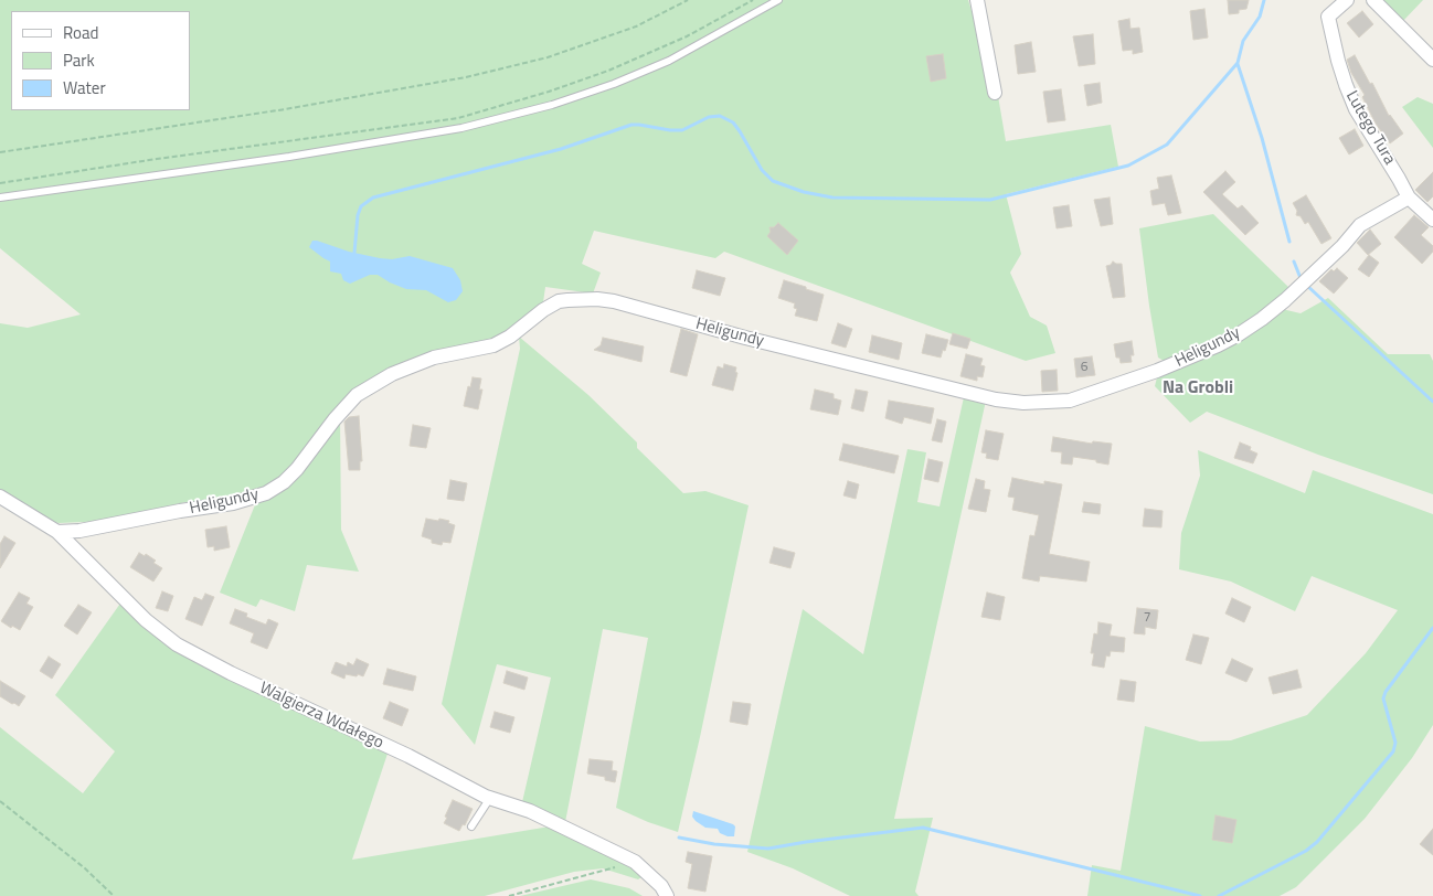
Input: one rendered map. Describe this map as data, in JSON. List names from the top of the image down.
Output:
{
  "streets": {
    "street": ["Lutego Tura", "Heligundy", "Walgierza Wdałego"]
  },
  "crossings": [
    ["Lutego Tura", "Heligundy"],
    ["Heligundy", "Walgierza Wdałego"]
  ],
  "districts": ["Na Grobli"],
  "house_numbers": ["6", "7"],
  "legend": ["Road", "Park", "Water"]
}
